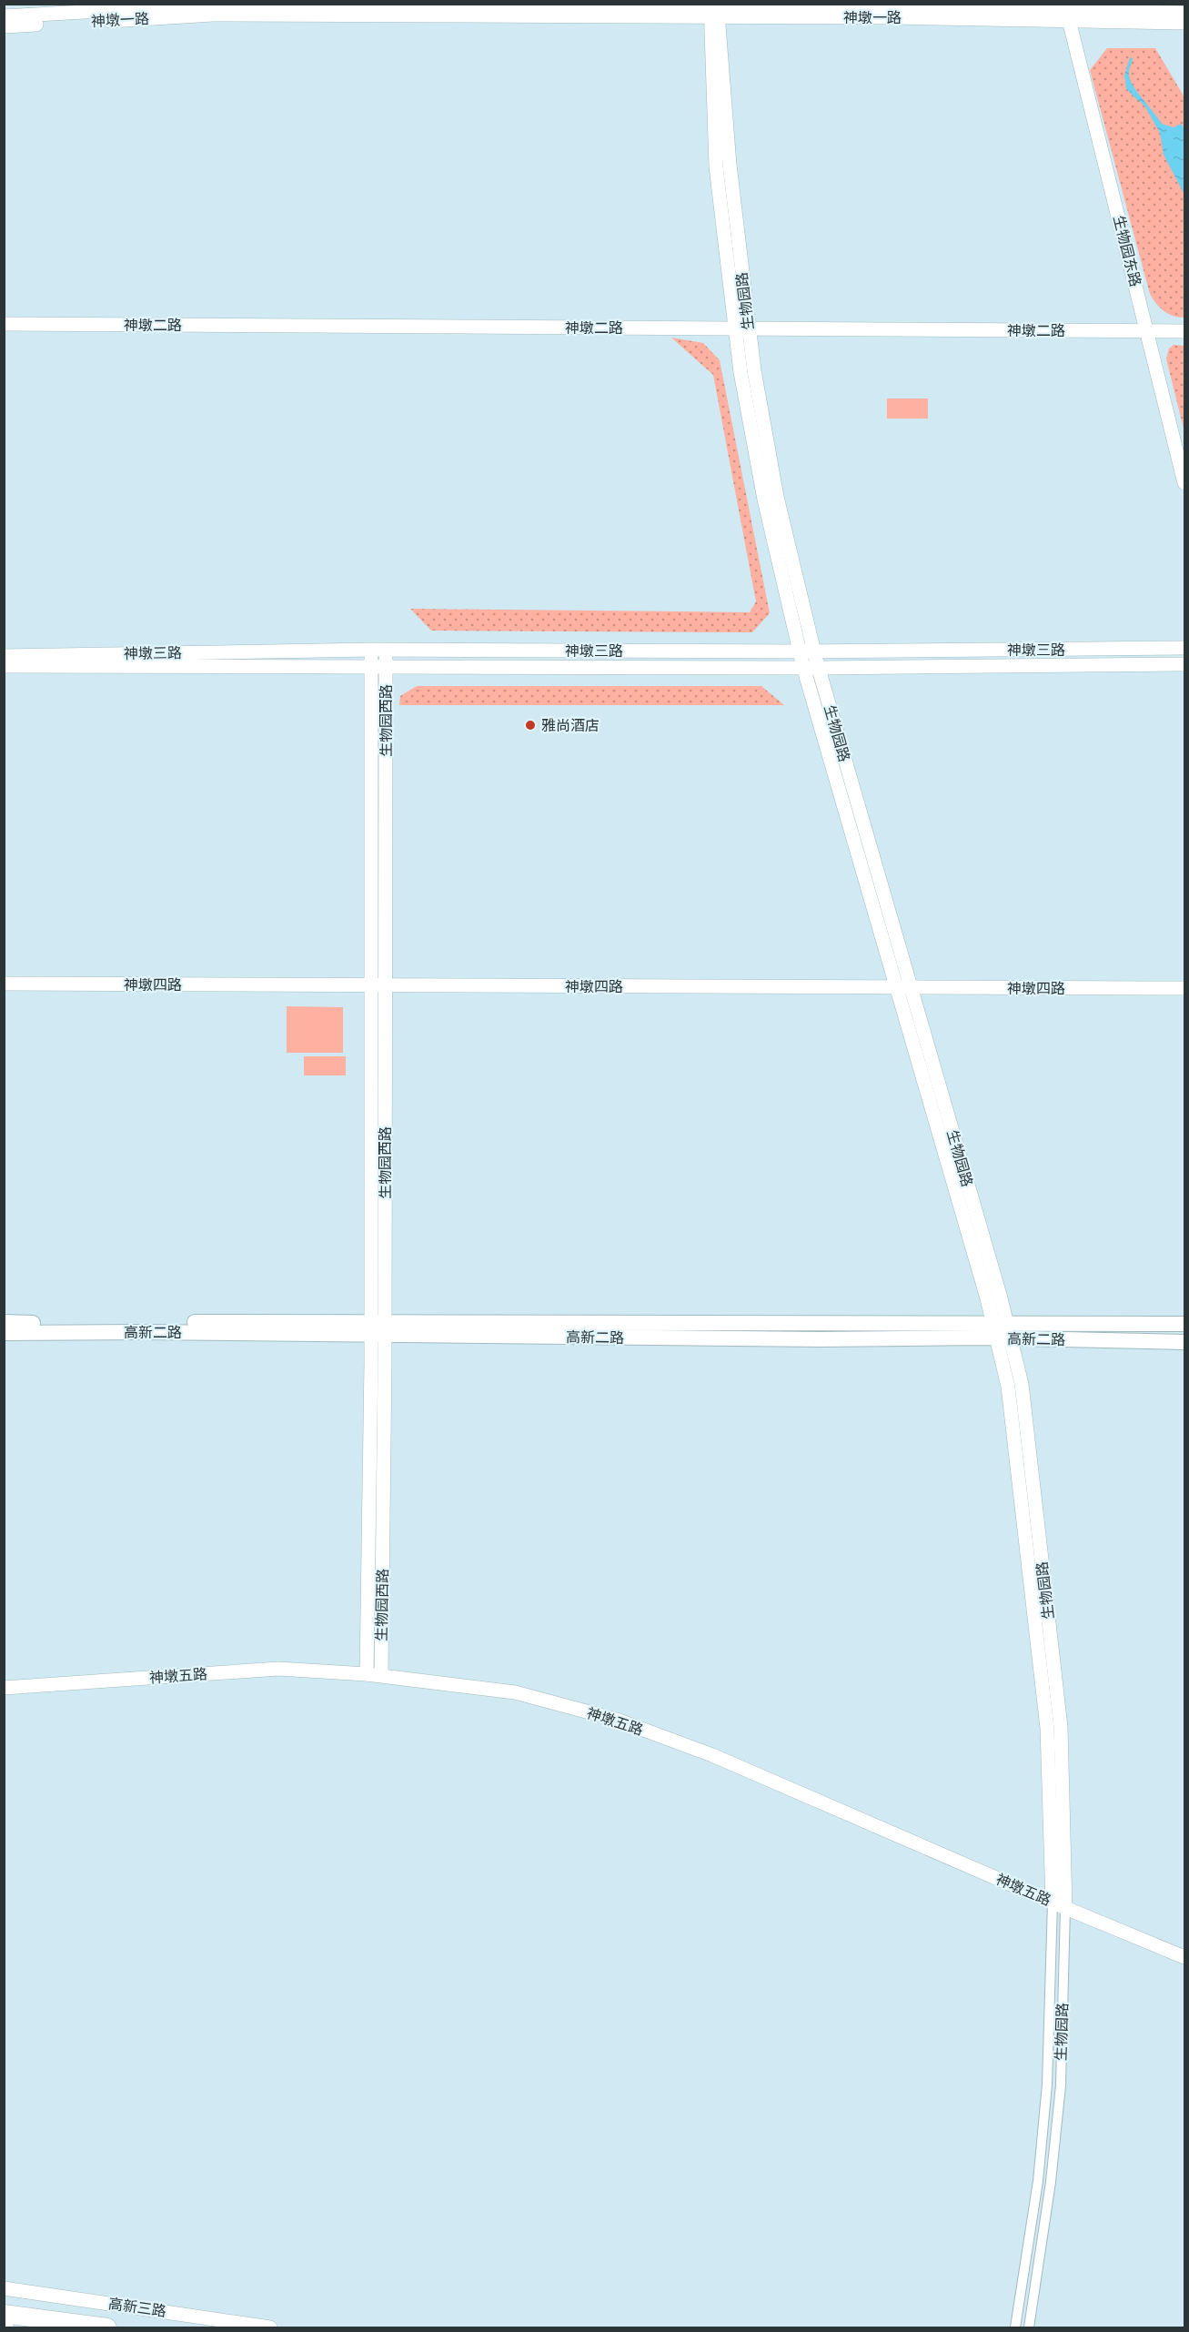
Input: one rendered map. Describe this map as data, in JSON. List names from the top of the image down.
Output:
{
  "streets": {
    "highway": ["高新三路"],
    "main road": ["高新二路"],
    "street": [
      "神墩一路",
      "生物园东路",
      "生物园路",
      "神墩二路",
      "神墩三路",
      "生物园西路",
      "神墩四路",
      "神墩五路"
    ]
  },
  "crossings": [
    ["神墩一路", "生物园东路"],
    ["神墩一路", "生物园路"],
    ["生物园东路", "神墩二路"],
    ["生物园路", "神墩二路"],
    ["生物园路", "神墩三路"],
    ["生物园路", "神墩四路"],
    ["生物园路", "高新二路"],
    ["生物园路", "神墩五路"],
    ["神墩三路", "生物园西路"],
    ["生物园西路", "神墩四路"],
    ["生物园西路", "高新二路"],
    ["生物园西路", "神墩五路"]
  ],
  "places": ["雅尚酒店"]
}
